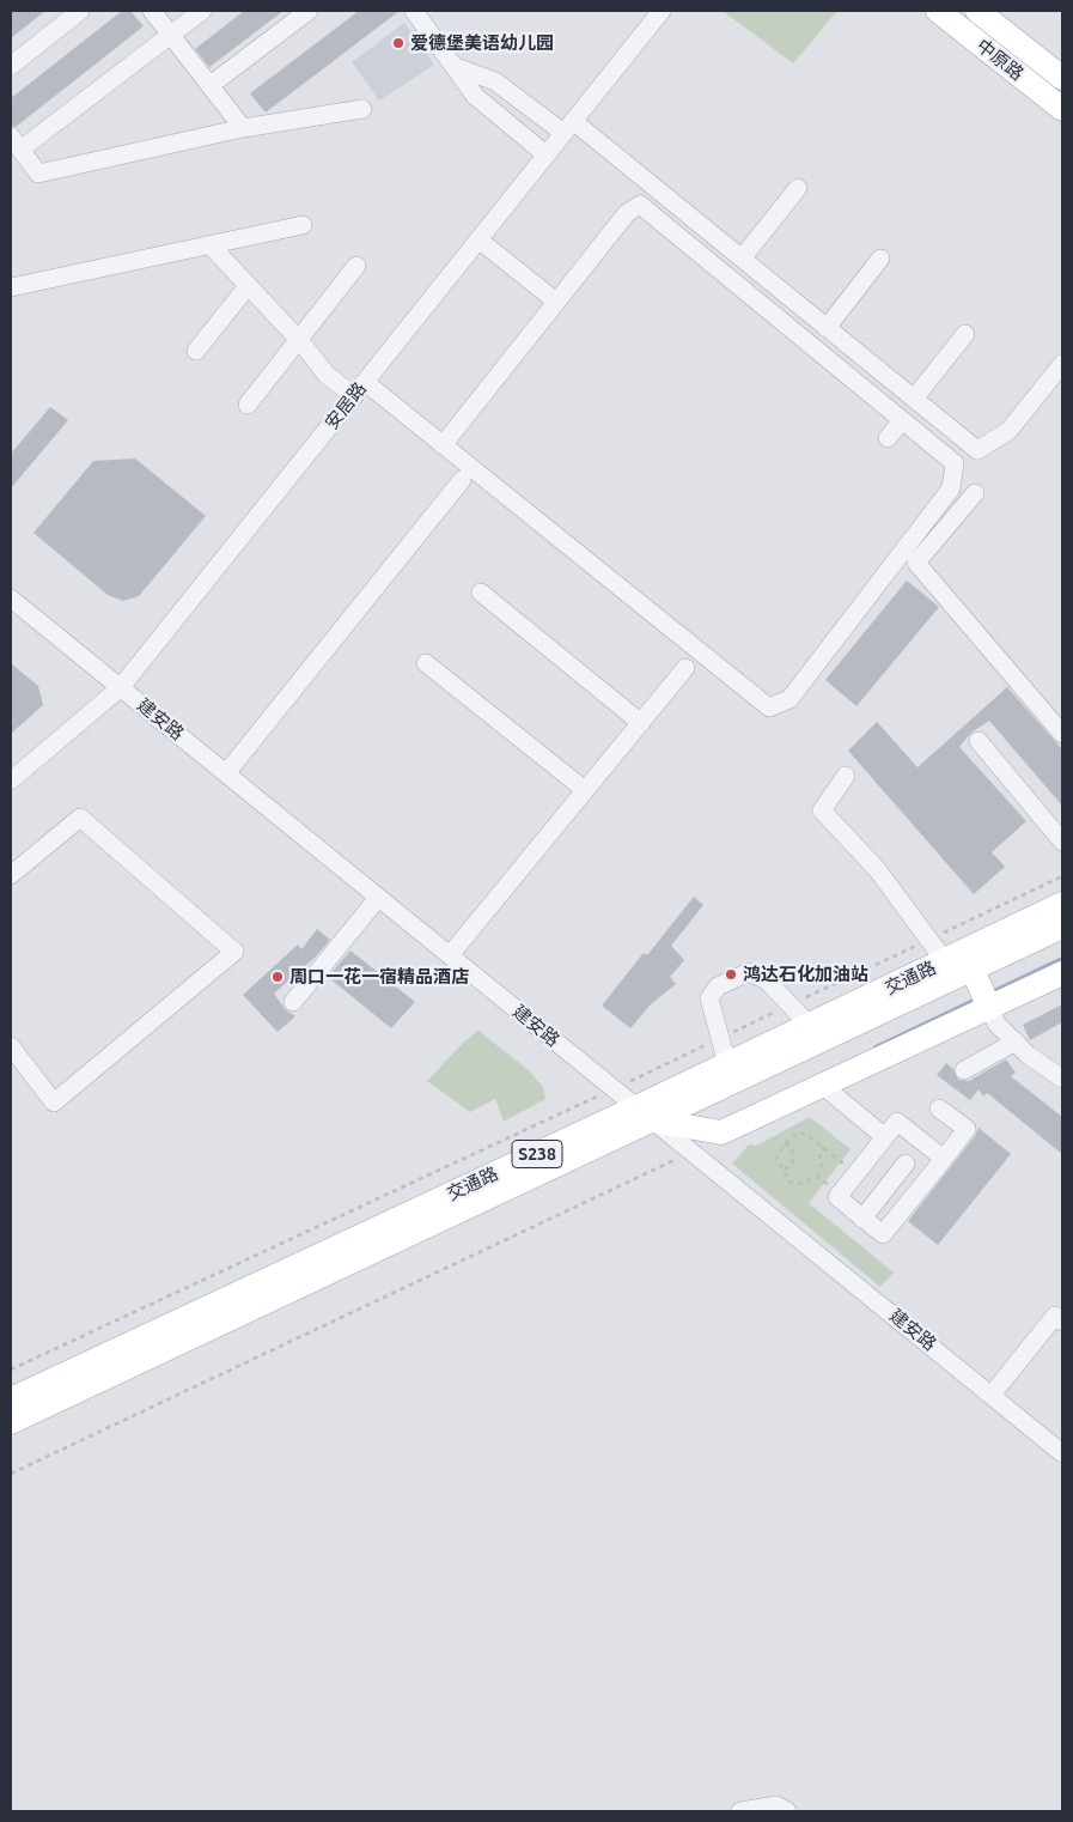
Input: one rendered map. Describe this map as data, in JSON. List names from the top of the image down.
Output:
{
  "streets": {
    "main road": ["中原路", "交通路", "S238"],
    "street": ["安居路", "建安路"]
  },
  "crossings": [
    ["安居路", "建安路"],
    ["建安路", "交通路"]
  ],
  "places": ["爱德堡美语幼儿园", "鸿达石化加油站", "周口一花一宿精品酒店"]
}
